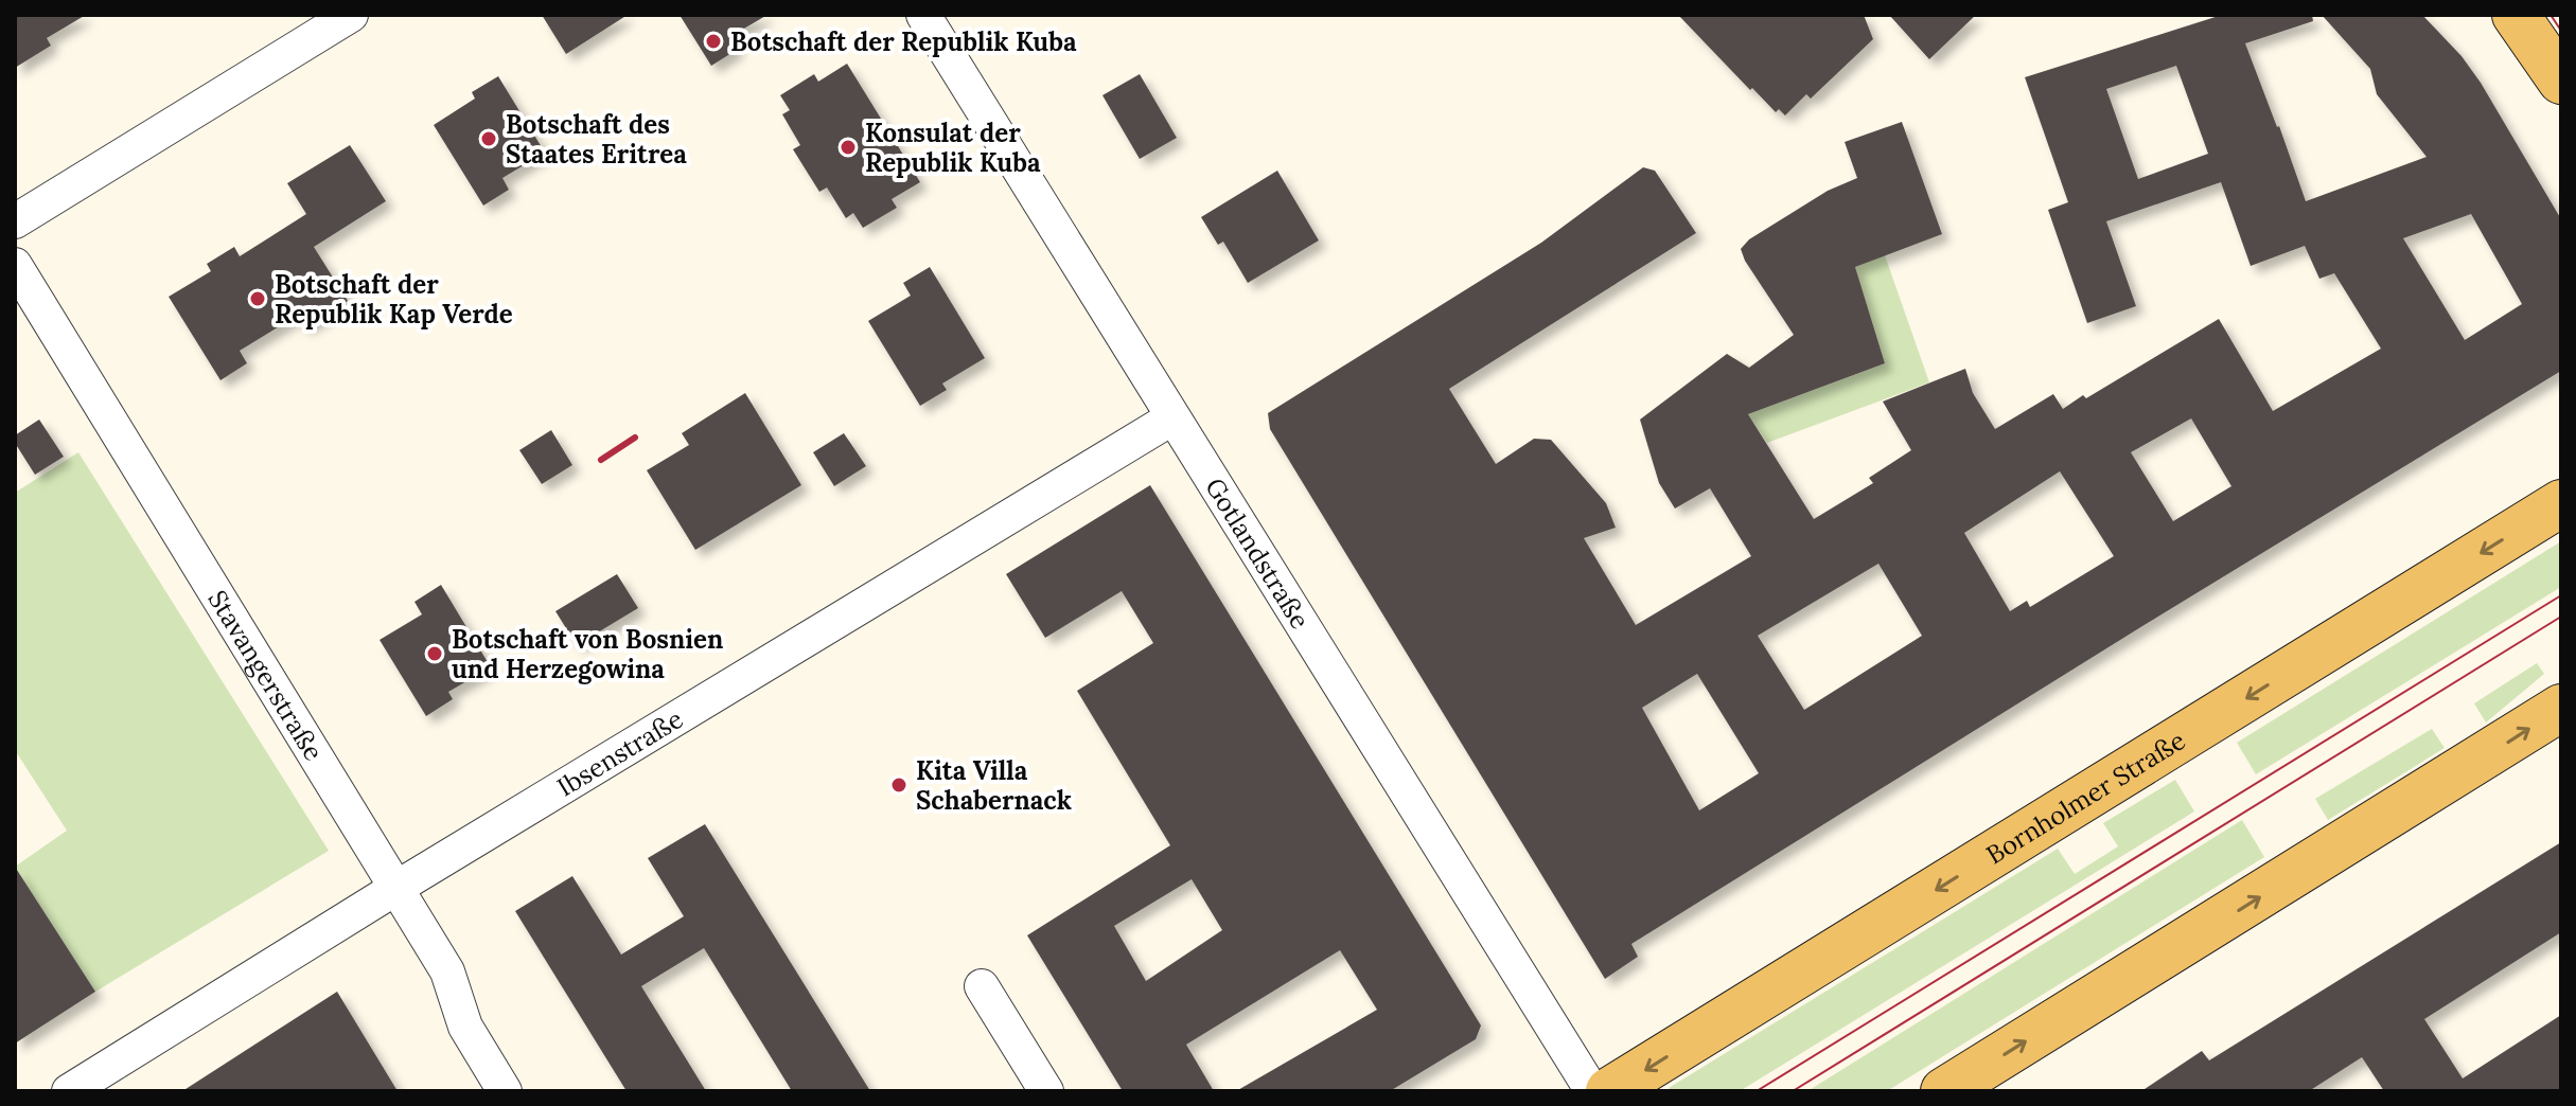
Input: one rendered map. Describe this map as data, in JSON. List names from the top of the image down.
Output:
{
  "streets": {
    "main road": ["Bornholmer Straße"],
    "street": ["Gotlandstraße", "Stavangerstraße", "Ibsenstraße"]
  },
  "crossings": [
    ["Gotlandstraße", "Ibsenstraße"],
    ["Stavangerstraße", "Ibsenstraße"]
  ],
  "places": [
    "Botschaft der Republik Kuba",
    "Botschaft des Staates Eritrea",
    "Konsulat der Republik Kuba",
    "Botschaft der Republik Kap Verde",
    "Botschaft von Bosnien und Herzegowina",
    "Kita Villa Schabernack"
  ]
}
